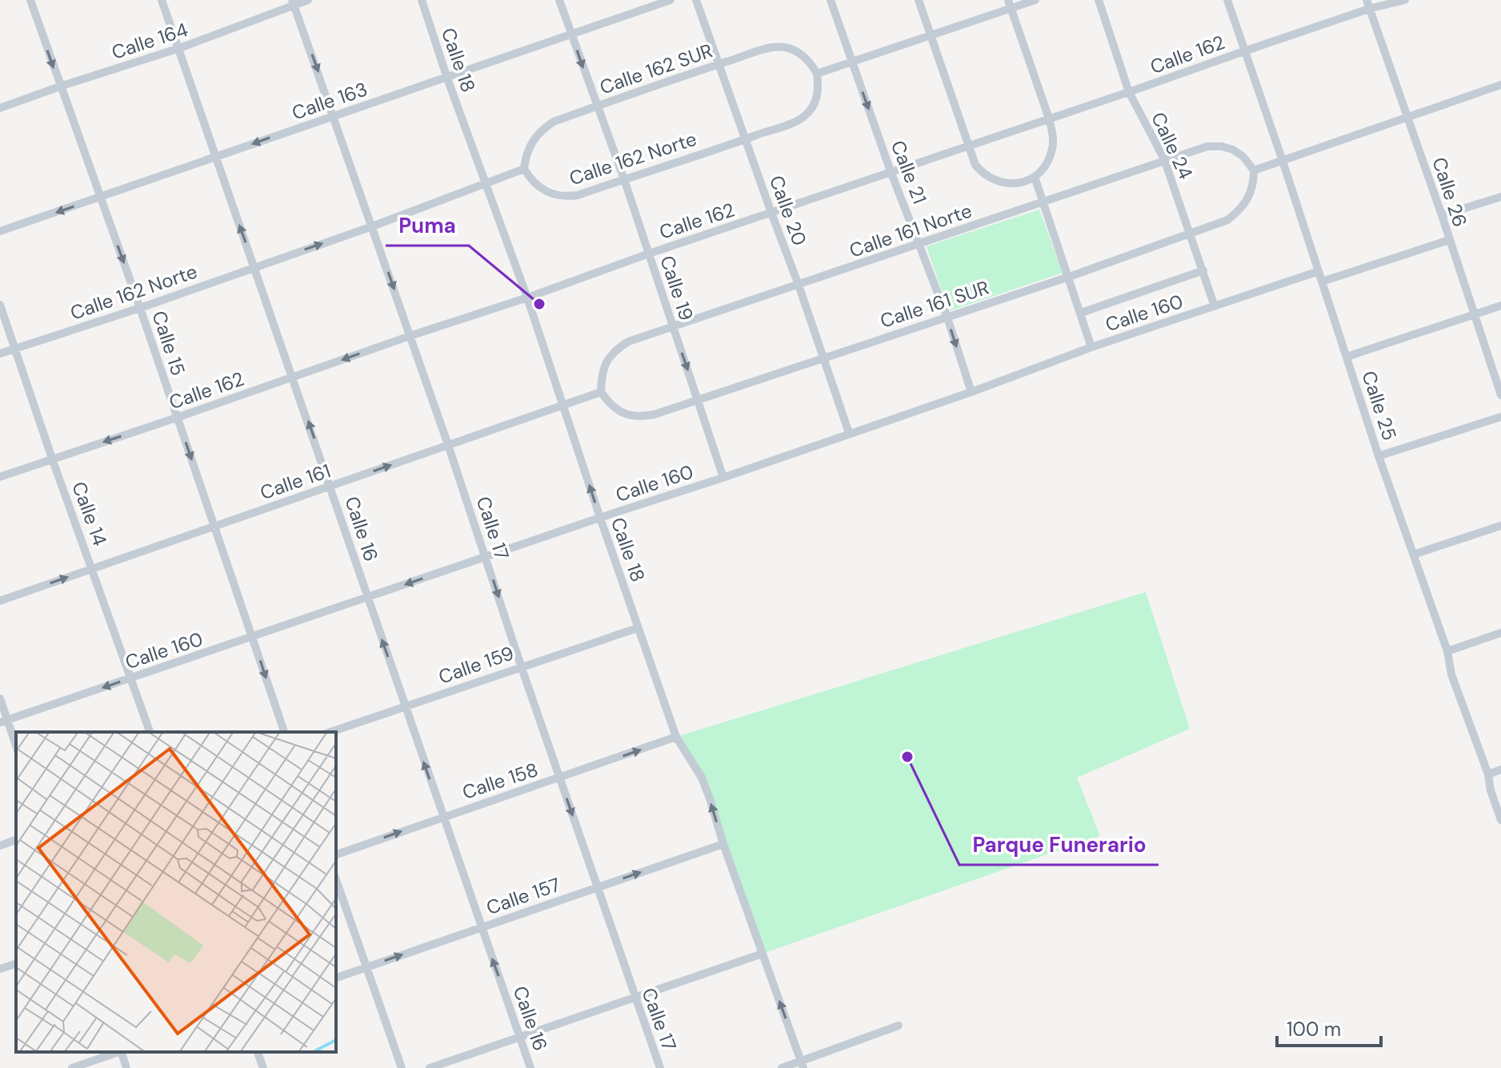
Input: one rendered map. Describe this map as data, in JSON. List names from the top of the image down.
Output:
{
  "streets": {
    "street": [
      "Calle 164",
      "Calle 162",
      "Calle 18",
      "Calle 162 SUR",
      "Calle 163",
      "Calle 24",
      "Calle 162 Norte",
      "Calle 21",
      "Calle 26",
      "Calle 20",
      "Calle 161 Norte",
      "Calle 19",
      "Calle 161 SUR",
      "Calle 160",
      "Calle 15",
      "Calle 25",
      "Calle 161",
      "Calle 14",
      "Calle 17",
      "Calle 16",
      "Calle 159",
      "Calle 158",
      "Calle 157"
    ]
  },
  "crossings": [
    ["Calle 164", "Calle 15"],
    ["Calle 164", "Calle 17"],
    ["Calle 164", "Calle 16"],
    ["Calle 162", "Calle 18"],
    ["Calle 162", "Calle 24"],
    ["Calle 162", "Calle 21"],
    ["Calle 162", "Calle 26"],
    ["Calle 162", "Calle 20"],
    ["Calle 162", "Calle 19"],
    ["Calle 162", "Calle 15"],
    ["Calle 162", "Calle 25"],
    ["Calle 162", "Calle 14"],
    ["Calle 162", "Calle 17"],
    ["Calle 162", "Calle 16"],
    ["Calle 18", "Calle 163"],
    ["Calle 18", "Calle 162 Norte"],
    ["Calle 18", "Calle 160"],
    ["Calle 18", "Calle 161"],
    ["Calle 18", "Calle 159"],
    ["Calle 18", "Calle 158"],
    ["Calle 18", "Calle 157"],
    ["Calle 162 SUR", "Calle 162 Norte"],
    ["Calle 162 SUR", "Calle 20"],
    ["Calle 162 SUR", "Calle 19"],
    ["Calle 163", "Calle 19"],
    ["Calle 163", "Calle 15"],
    ["Calle 163", "Calle 17"],
    ["Calle 163", "Calle 16"],
    ["Calle 24", "Calle 161 Norte"],
    ["Calle 24", "Calle 161 SUR"],
    ["Calle 24", "Calle 160"],
    ["Calle 162 Norte", "Calle 20"],
    ["Calle 162 Norte", "Calle 19"],
    ["Calle 162 Norte", "Calle 15"],
    ["Calle 162 Norte", "Calle 14"],
    ["Calle 162 Norte", "Calle 17"],
    ["Calle 162 Norte", "Calle 16"],
    ["Calle 21", "Calle 161 Norte"],
    ["Calle 21", "Calle 161 SUR"],
    ["Calle 21", "Calle 160"],
    ["Calle 20", "Calle 161 Norte"],
    ["Calle 20", "Calle 161 SUR"],
    ["Calle 20", "Calle 160"],
    ["Calle 161 Norte", "Calle 19"],
    ["Calle 161 Norte", "Calle 161 SUR"],
    ["Calle 161 Norte", "Calle 161"],
    ["Calle 19", "Calle 161 SUR"],
    ["Calle 19", "Calle 160"],
    ["Calle 19", "Calle 161"],
    ["Calle 161 SUR", "Calle 161"],
    ["Calle 160", "Calle 15"],
    ["Calle 160", "Calle 25"],
    ["Calle 160", "Calle 14"],
    ["Calle 160", "Calle 17"],
    ["Calle 160", "Calle 16"],
    ["Calle 15", "Calle 161"],
    ["Calle 161", "Calle 14"],
    ["Calle 161", "Calle 17"],
    ["Calle 161", "Calle 16"],
    ["Calle 17", "Calle 159"],
    ["Calle 17", "Calle 158"],
    ["Calle 17", "Calle 157"],
    ["Calle 16", "Calle 159"],
    ["Calle 16", "Calle 158"],
    ["Calle 16", "Calle 157"]
  ],
  "one_way": [
    "Calle 21",
    "Calle 15",
    "Calle 161",
    "Calle 17",
    "Calle 16",
    "Calle 158",
    "Calle 157"
  ],
  "places": ["Puma", "Parque Funerario"],
  "scale_bar": "100 m"
}
